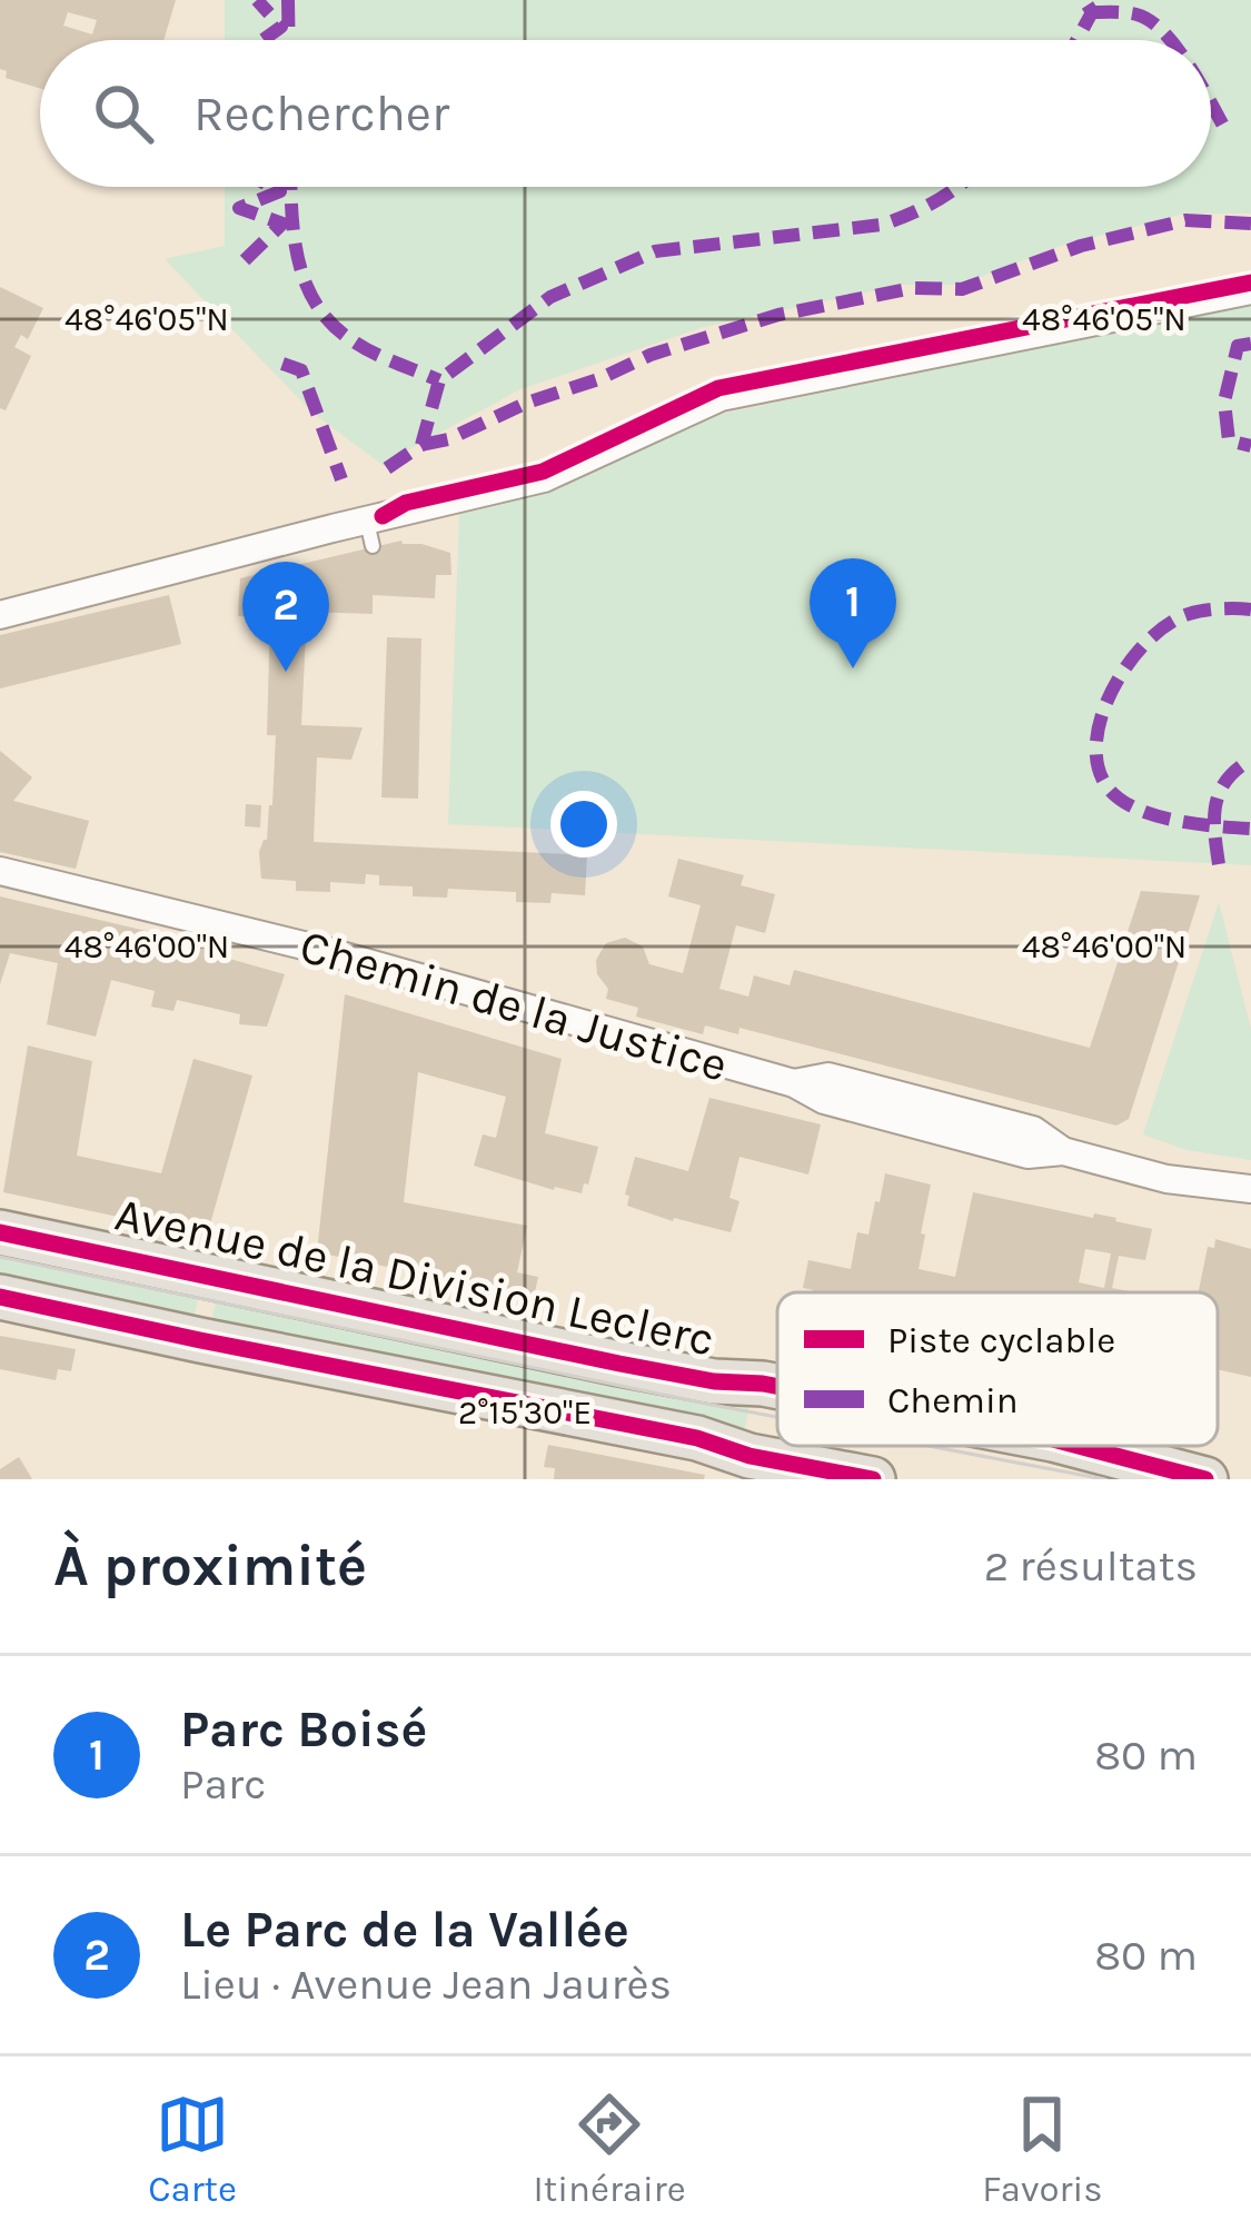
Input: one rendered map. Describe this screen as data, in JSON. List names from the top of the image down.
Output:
{
  "streets": {
    "main road": ["Avenue de la Division Leclerc"],
    "street": ["Chemin de la Justice"]
  },
  "legend": ["Piste cyclable", "Chemin"],
  "page": {
    "search": "Rechercher",
    "pins": ["1", "2"],
    "heading": ["À proximité", "2 résultats"],
    "list": [
      {
        "mark": "1",
        "name": "Parc Boisé",
        "note": "Parc",
        "value": "80 m"
      },
      {
        "mark": "2",
        "name": "Le Parc de la Vallée",
        "note": "Lieu · Avenue Jean Jaurès",
        "value": "80 m"
      }
    ],
    "nav": ["Carte", "Itinéraire", "Favoris"]
  },
  "coordinates": ["48°46'05\"N", "48°46'00\"N", "2°15'30\"E"]
}
